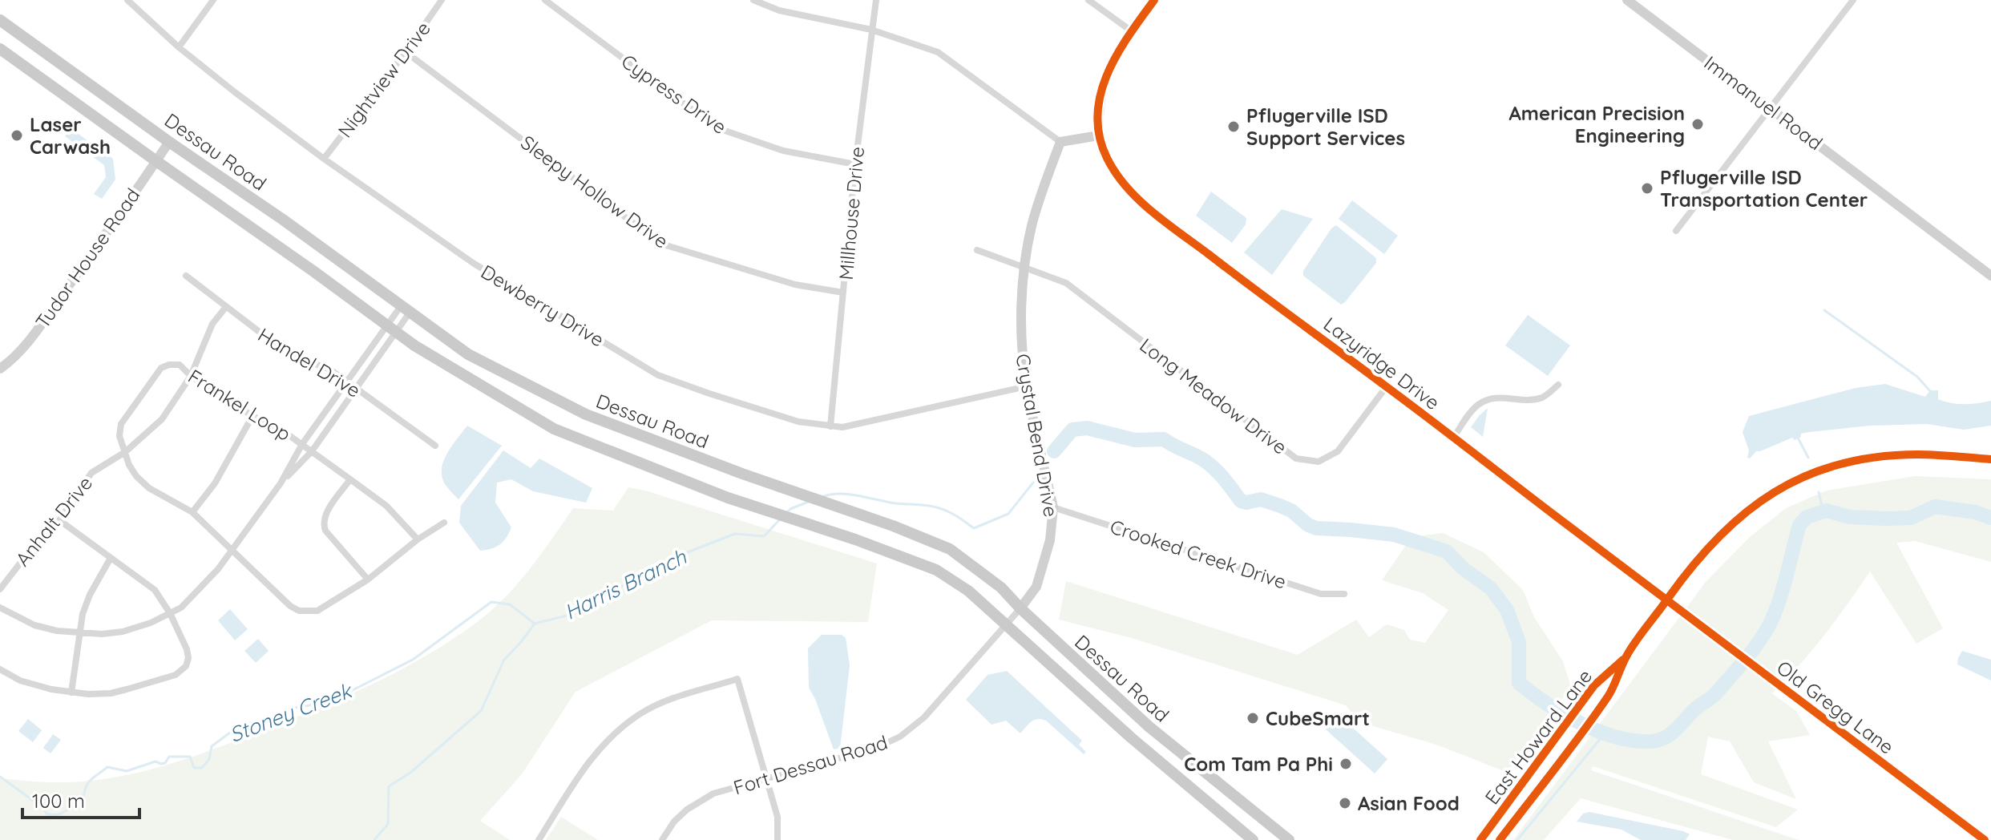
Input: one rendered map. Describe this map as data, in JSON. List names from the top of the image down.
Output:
{
  "streets": {
    "main road": ["Dessau Road"],
    "street": [
      "Nightview Drive",
      "Cypress Drive",
      "Immanuel Road",
      "Sleepy Hollow Drive",
      "Millhouse Drive",
      "Tudor House Road",
      "Dewberry Drive",
      "Handel Drive",
      "Lazyridge Drive",
      "Long Meadow Drive",
      "Frankel Loop",
      "Crystal Bend Drive",
      "Anhalt Drive",
      "Crooked Creek Drive",
      "Old Gregg Lane",
      "East Howard Lane",
      "Fort Dessau Road"
    ]
  },
  "crossings": [
    ["Nightview Drive", "Sleepy Hollow Drive"],
    ["Nightview Drive", "Dewberry Drive"],
    ["Cypress Drive", "Millhouse Drive"],
    ["Dessau Road", "Tudor House Road"],
    ["Dessau Road", "Crystal Bend Drive"],
    ["Dessau Road", "Fort Dessau Road"],
    ["Sleepy Hollow Drive", "Millhouse Drive"],
    ["Millhouse Drive", "Dewberry Drive"],
    ["Dewberry Drive", "Crystal Bend Drive"],
    ["Handel Drive", "Anhalt Drive"],
    ["Lazyridge Drive", "Long Meadow Drive"],
    ["Lazyridge Drive", "Old Gregg Lane"],
    ["Lazyridge Drive", "East Howard Lane"],
    ["Long Meadow Drive", "Crystal Bend Drive"],
    ["Frankel Loop", "Anhalt Drive"],
    ["Crystal Bend Drive", "Crooked Creek Drive"],
    ["Crystal Bend Drive", "Fort Dessau Road"],
    ["Old Gregg Lane", "East Howard Lane"]
  ],
  "water": ["Harris Branch", "Stoney Creek"],
  "places": [
    "American Precision Engineering",
    "Pflugerville ISD Support Services",
    "Laser Carwash",
    "Pflugerville ISD Transportation Center",
    "CubeSmart",
    "Com Tam Pa Phi",
    "Asian Food"
  ],
  "scale_bar": "100 m"
}
